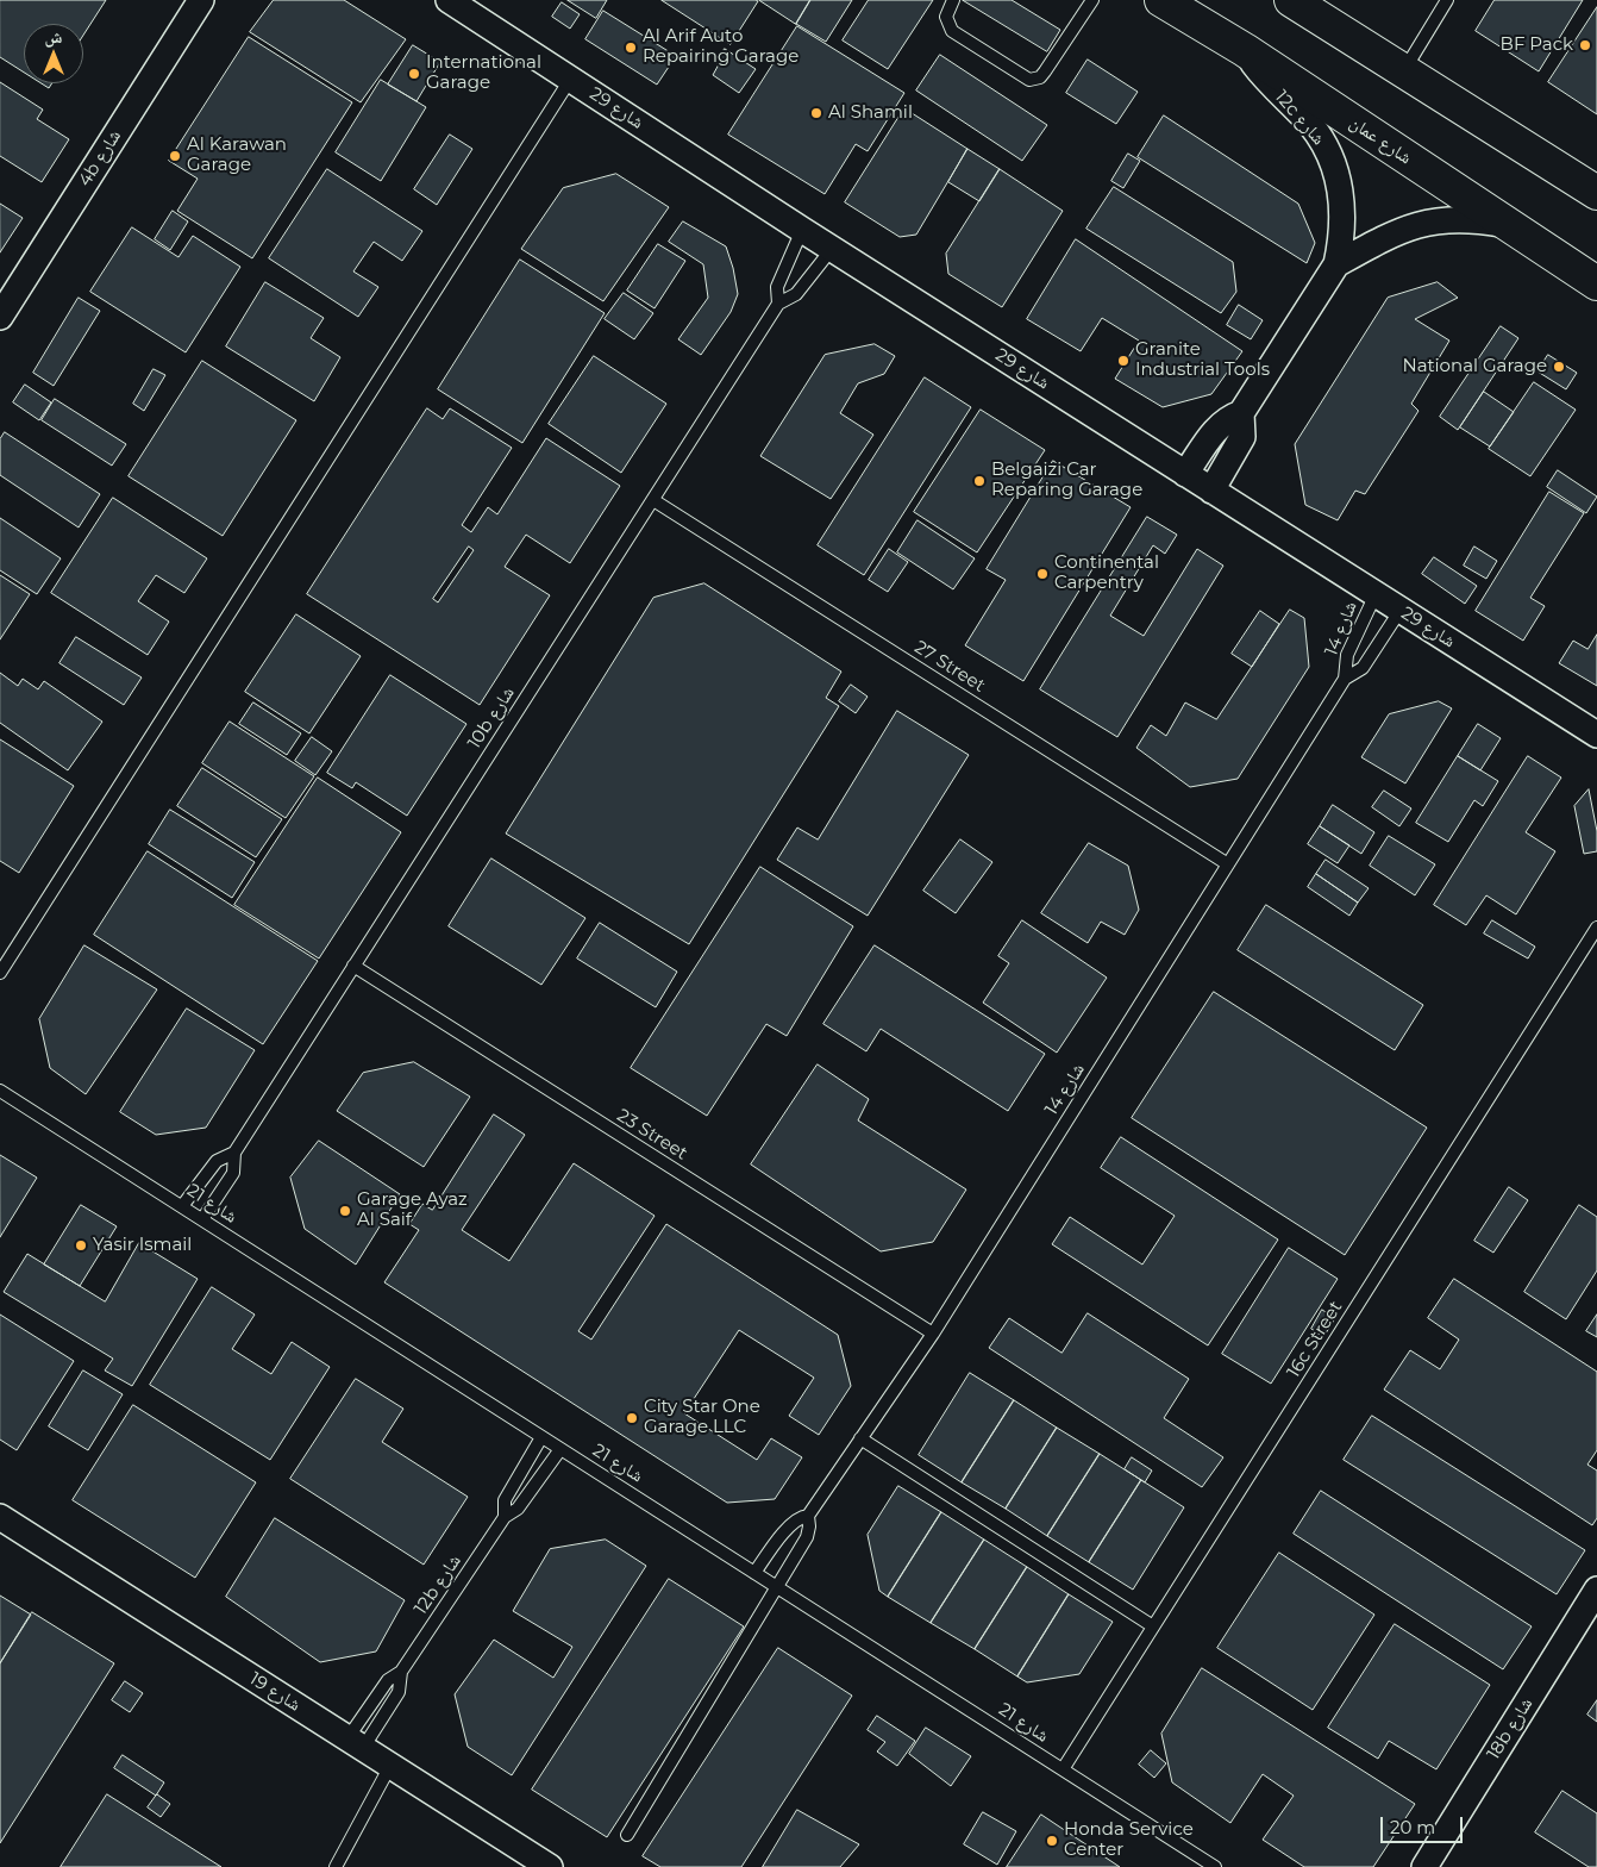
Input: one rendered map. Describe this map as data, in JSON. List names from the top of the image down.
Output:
{
  "streets": {
    "main road": ["شارع عمان"],
    "street": [
      "شارع 29",
      "12c شارع",
      "4b شارع",
      "شارع 19",
      "18b شارع"
    ],
    "lane": [
      "شارع 14",
      "27 Street",
      "10b شارع",
      "23 Street",
      "شارع 21",
      "16c Street",
      "12b شارع"
    ]
  },
  "crossings": [
    ["شارع 29", "12c شارع"],
    ["شارع 29", "شارع 14"],
    ["شارع 29", "10b شارع"],
    ["12c شارع", "شارع عمان"],
    ["شارع 14", "27 Street"],
    ["شارع 14", "23 Street"],
    ["شارع 14", "شارع 21"],
    ["27 Street", "10b شارع"],
    ["10b شارع", "23 Street"],
    ["10b شارع", "شارع 21"],
    ["شارع 21", "16c Street"],
    ["شارع 21", "12b شارع"],
    ["12b شارع", "شارع 19"]
  ],
  "places": [
    "BF Pack",
    "Al Arif Auto Repairing Garage",
    "International Garage",
    "Al Shamil",
    "Al Karawan Garage",
    "Granite Industrial Tools",
    "National Garage",
    "Belgaizi Car Reparing Garage",
    "Continental Carpentry",
    "Garage Ayaz Al Saif",
    "Yasir Ismail",
    "City Star One Garage LLC",
    "Honda Service Center"
  ],
  "scale_bar": "20 m",
  "north": "top"
}
